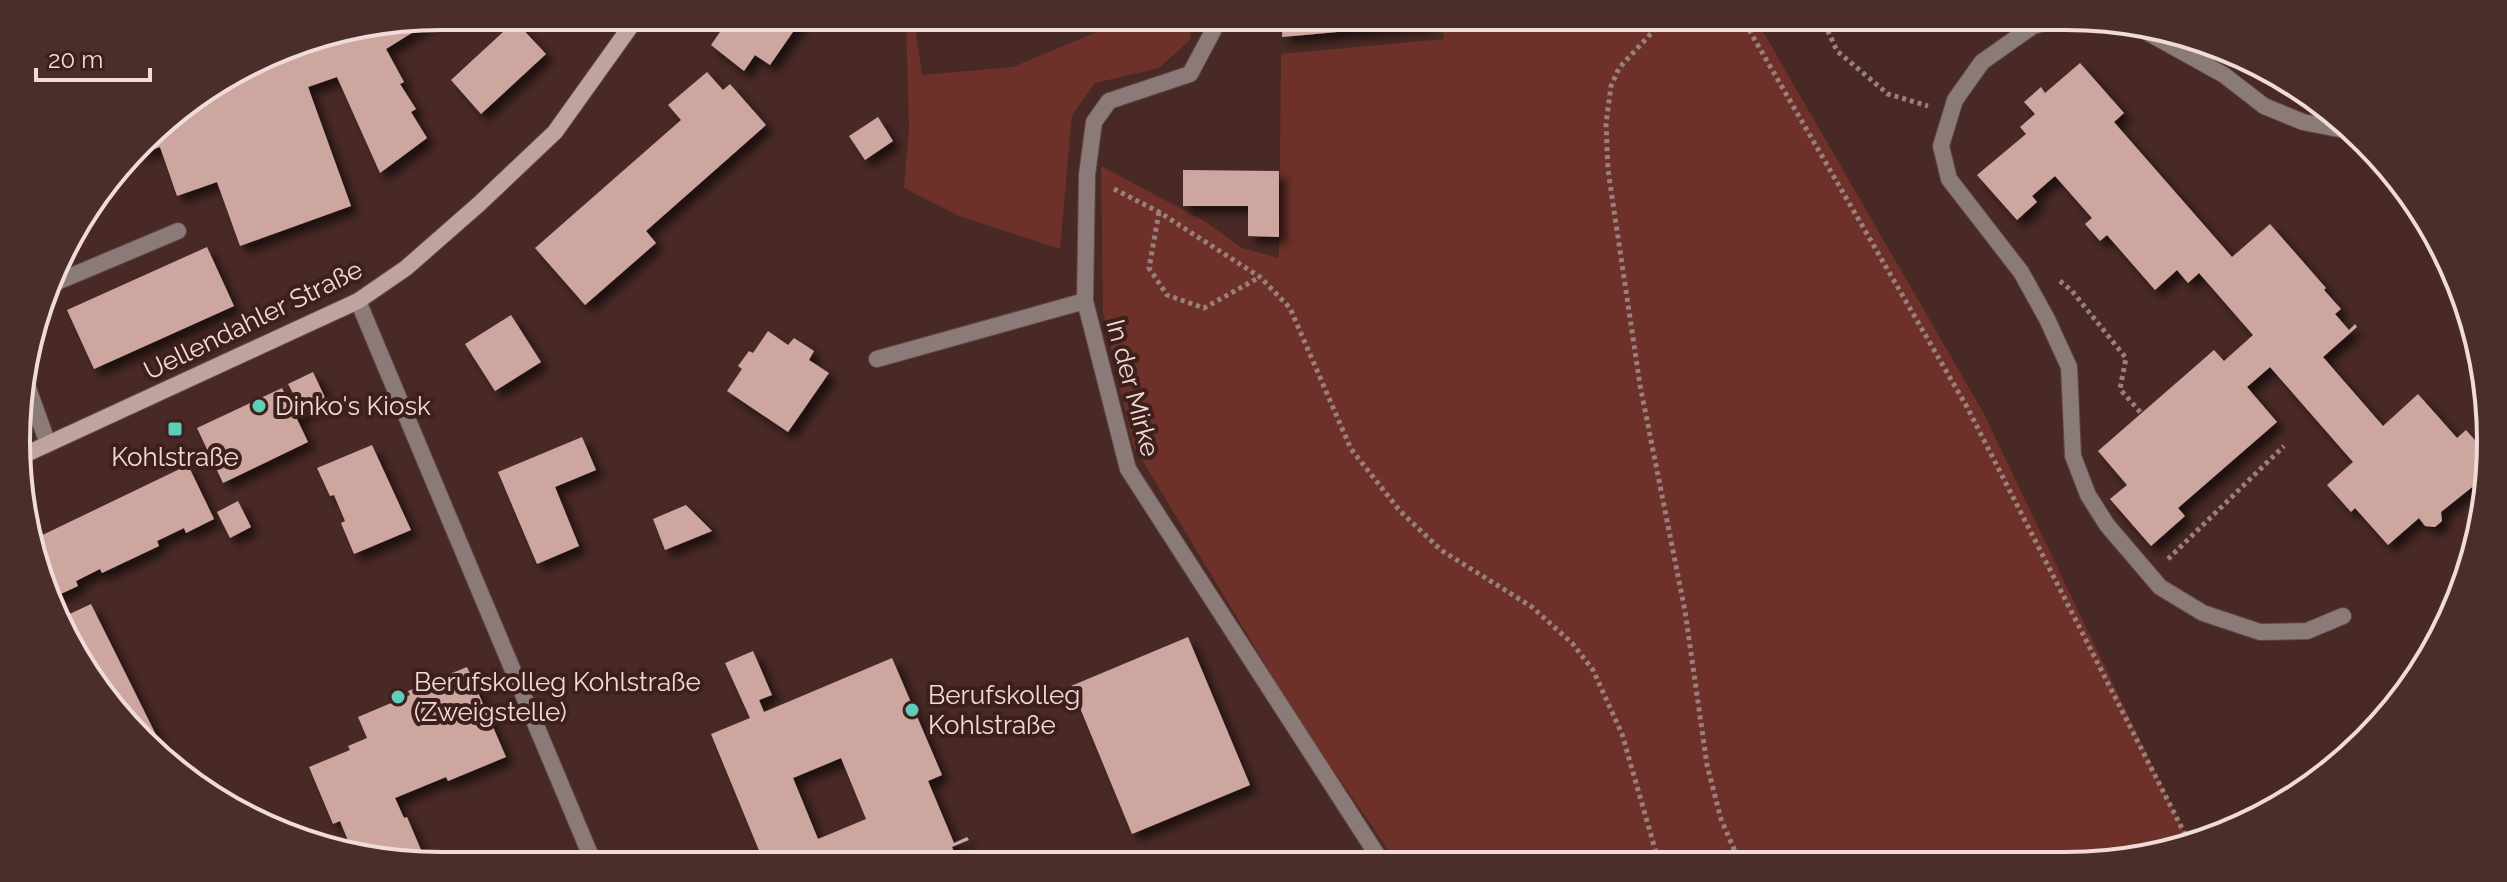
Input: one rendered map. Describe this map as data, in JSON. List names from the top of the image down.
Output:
{
  "streets": {
    "main road": ["Uellendahler Straße"],
    "street": ["In der Mirke"]
  },
  "places": {
    "other": ["Dinko's Kiosk", "Berufskolleg Kohlstraße (Zweigstelle)", "Berufskolleg Kohlstraße"],
    "transit": ["Kohlstraße"]
  },
  "scale_bar": "20 m"
}
